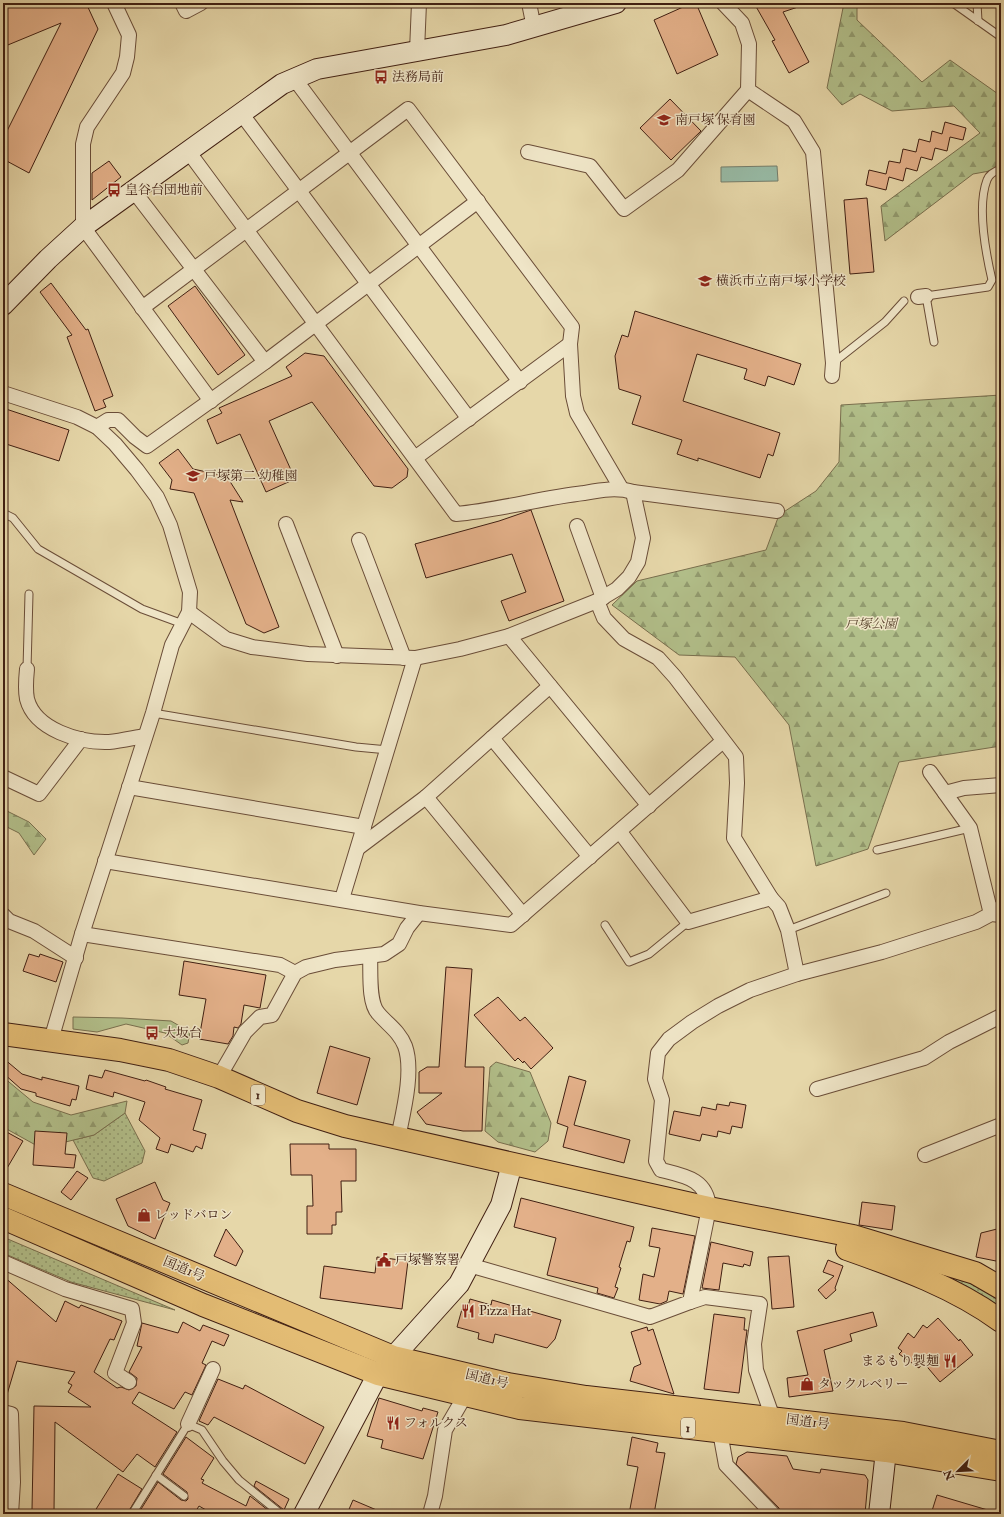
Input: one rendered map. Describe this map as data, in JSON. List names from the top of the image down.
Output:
{
  "streets": {
    "highway": ["1", "国道1号"]
  },
  "parks": ["戸塚公園"],
  "places": {
    "bus stop": ["法務局前", "皇谷台団地前", "大坂台"],
    "school or university": ["南戸塚 保育園", "横浜市立南戸塚小学校", "戸塚第二 幼稚園"],
    "shop": ["レッドバロン", "タックルベリー"],
    "public building": ["戸塚警察署"],
    "restaurant": ["Pizza Hat", "まるもり製麺", "フォルクス"]
  },
  "north": "bottom left"
}
